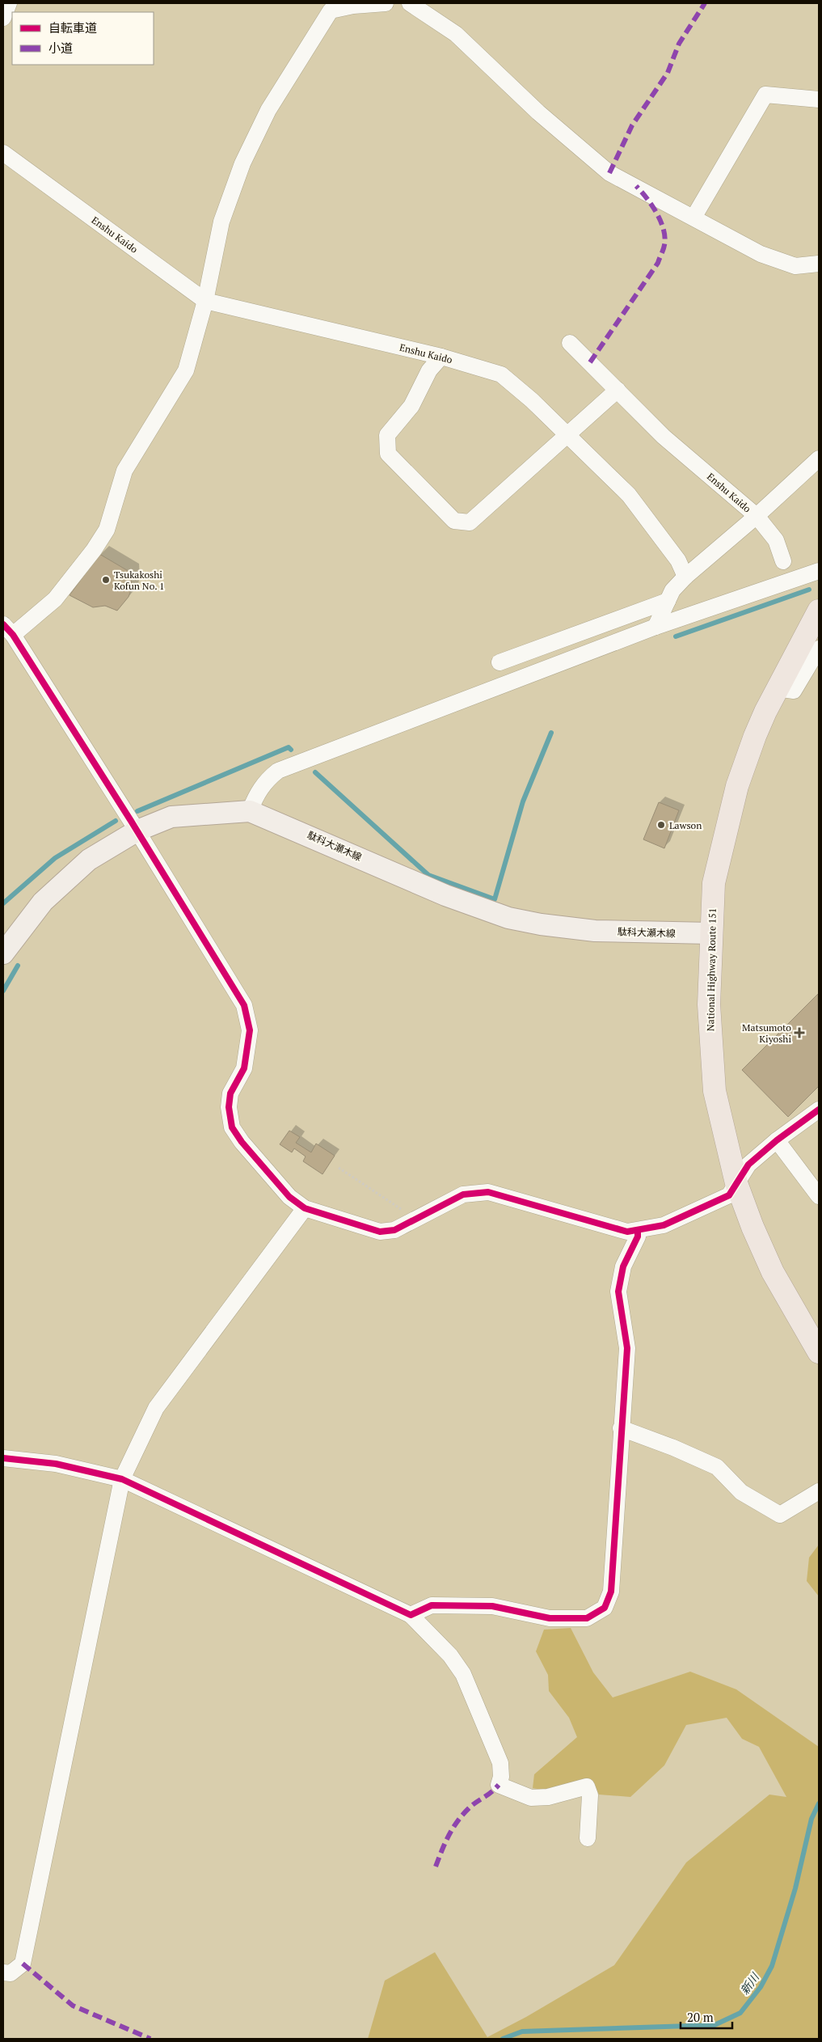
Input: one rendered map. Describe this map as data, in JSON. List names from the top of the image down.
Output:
{
  "streets": {
    "highway": ["National Highway Route 151"],
    "main road": ["駄科大瀬木線"],
    "street": ["Enshu Kaido"]
  },
  "crossings": [
    ["駄科大瀬木線", "National Highway Route 151"]
  ],
  "water": ["新川"],
  "places": {
    "other": ["Tsukakoshi Kofun No. 1", "Lawson"],
    "health": ["Matsumoto Kiyoshi"]
  },
  "legend": ["自転車道", "小道"],
  "scale_bar": "20 m"
}
